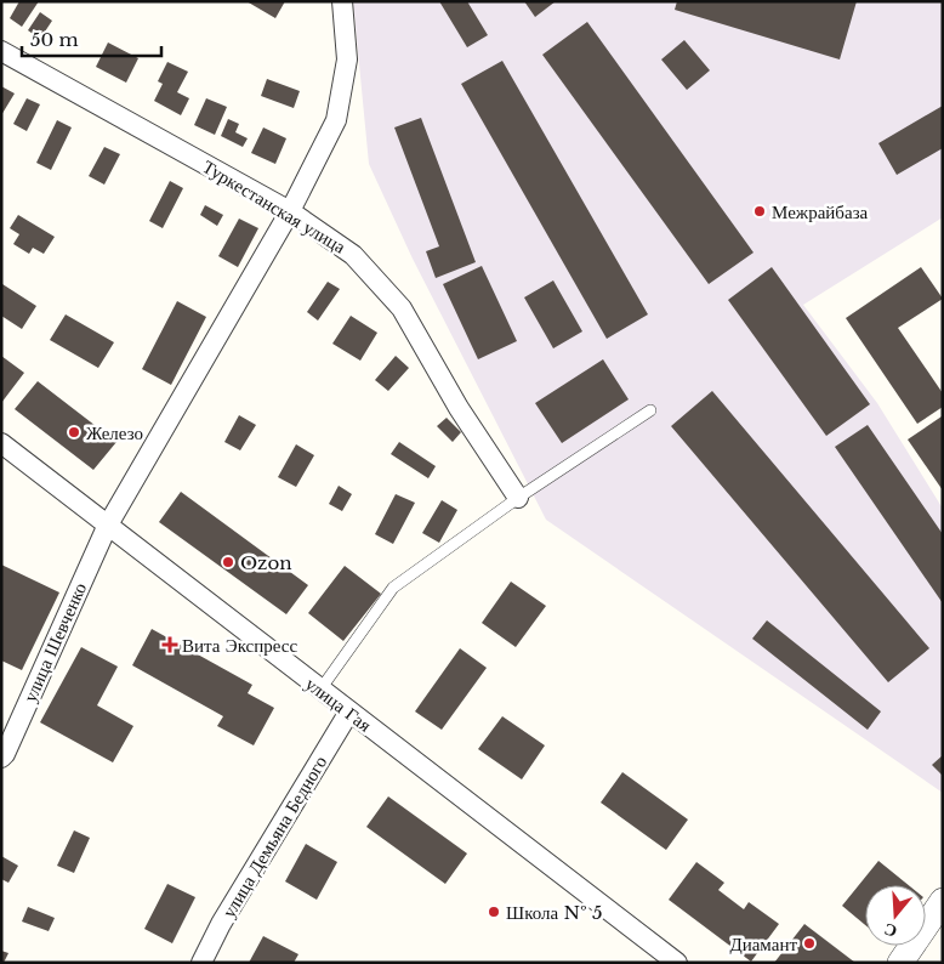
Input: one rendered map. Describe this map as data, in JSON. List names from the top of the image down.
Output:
{
  "streets": {
    "street": [
      "Туркестанская улица",
      "улица Шевченко",
      "улица Гая",
      "улица Демьяна Бедного"
    ]
  },
  "crossings": [
    ["Туркестанская улица", "улица Шевченко"],
    ["улица Шевченко", "улица Гая"],
    ["улица Гая", "улица Демьяна Бедного"]
  ],
  "places": {
    "other": [
      "Межрайбаза",
      "Железо",
      "Ozon",
      "Школа № 5",
      "Диамант"
    ],
    "health": ["Вита Экспресс"]
  },
  "scale_bar": "50 m",
  "north": "bottom"
}
